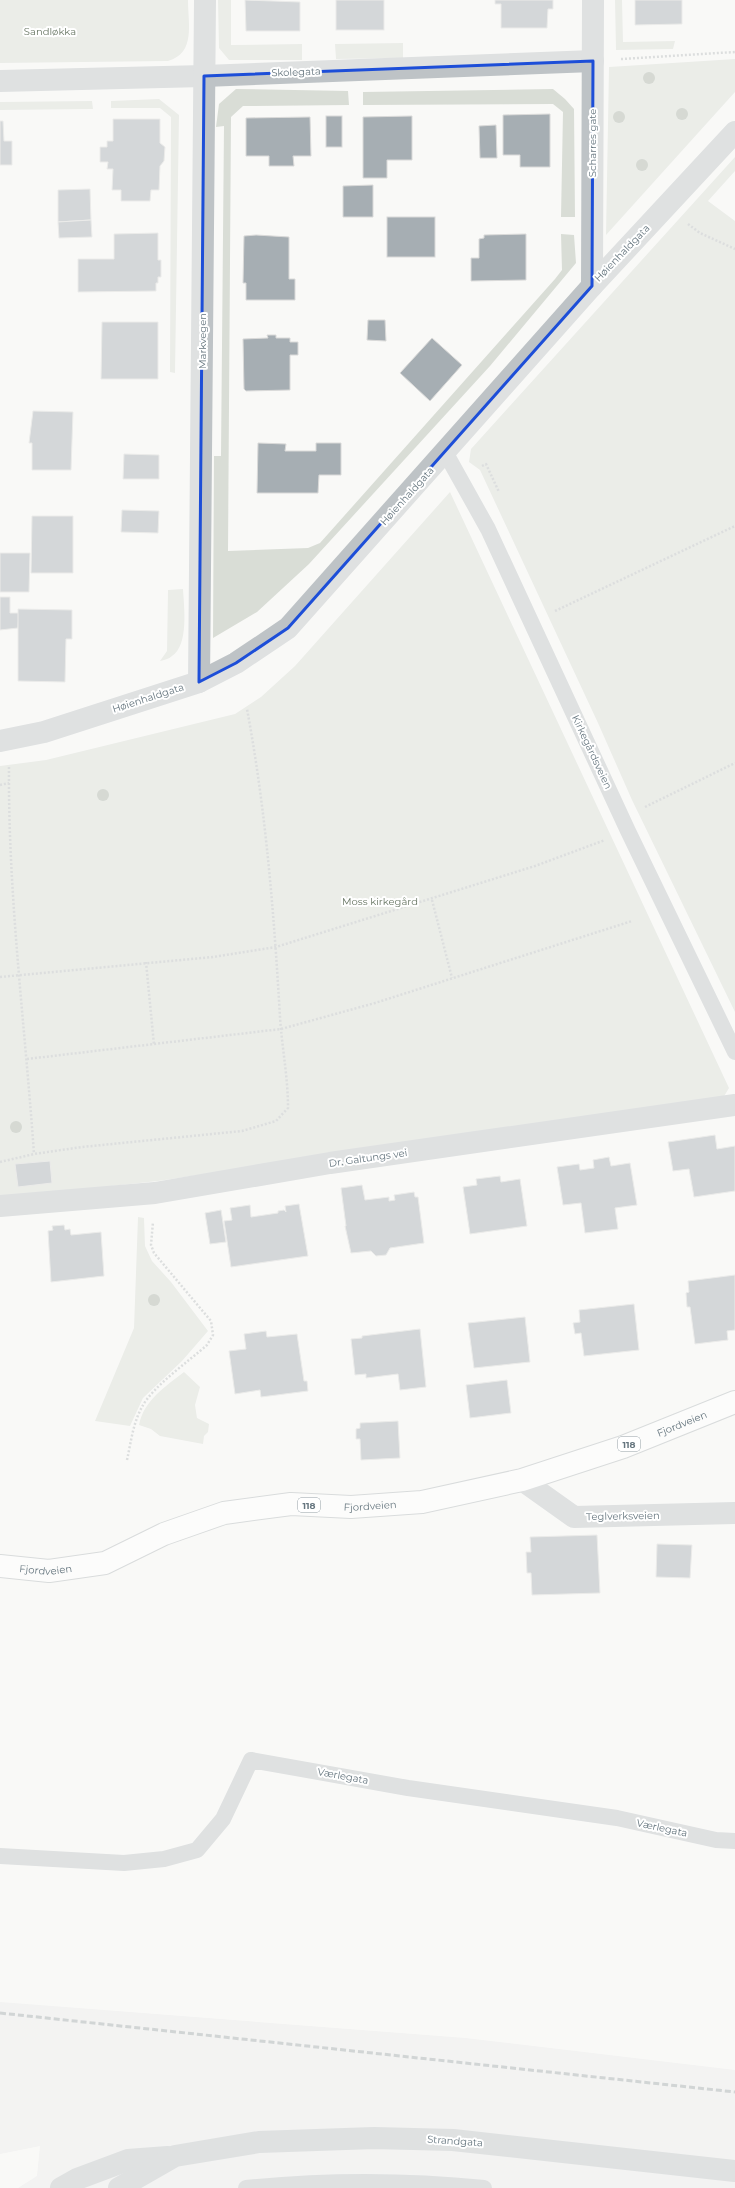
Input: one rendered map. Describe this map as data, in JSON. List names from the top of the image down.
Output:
{
  "streets": {
    "main road": ["Fjordveien", "118"],
    "street": [
      "Skolegata",
      "Scharres gate",
      "Høienhaldgata",
      "Markvegen",
      "Dr. Galtungs vei",
      "Teglverksveien",
      "Strandgata"
    ],
    "lane": ["Kirkegårdsveien", "Værlegata"]
  },
  "crossings": [
    ["Skolegata", "Scharres gate"],
    ["Skolegata", "Markvegen"],
    ["Scharres gate", "Høienhaldgata"],
    ["Høienhaldgata", "Markvegen"],
    ["Høienhaldgata", "Kirkegårdsveien"],
    ["Fjordveien", "Teglverksveien"]
  ],
  "parks": ["Sandløkka", "Moss kirkegård"]
}
